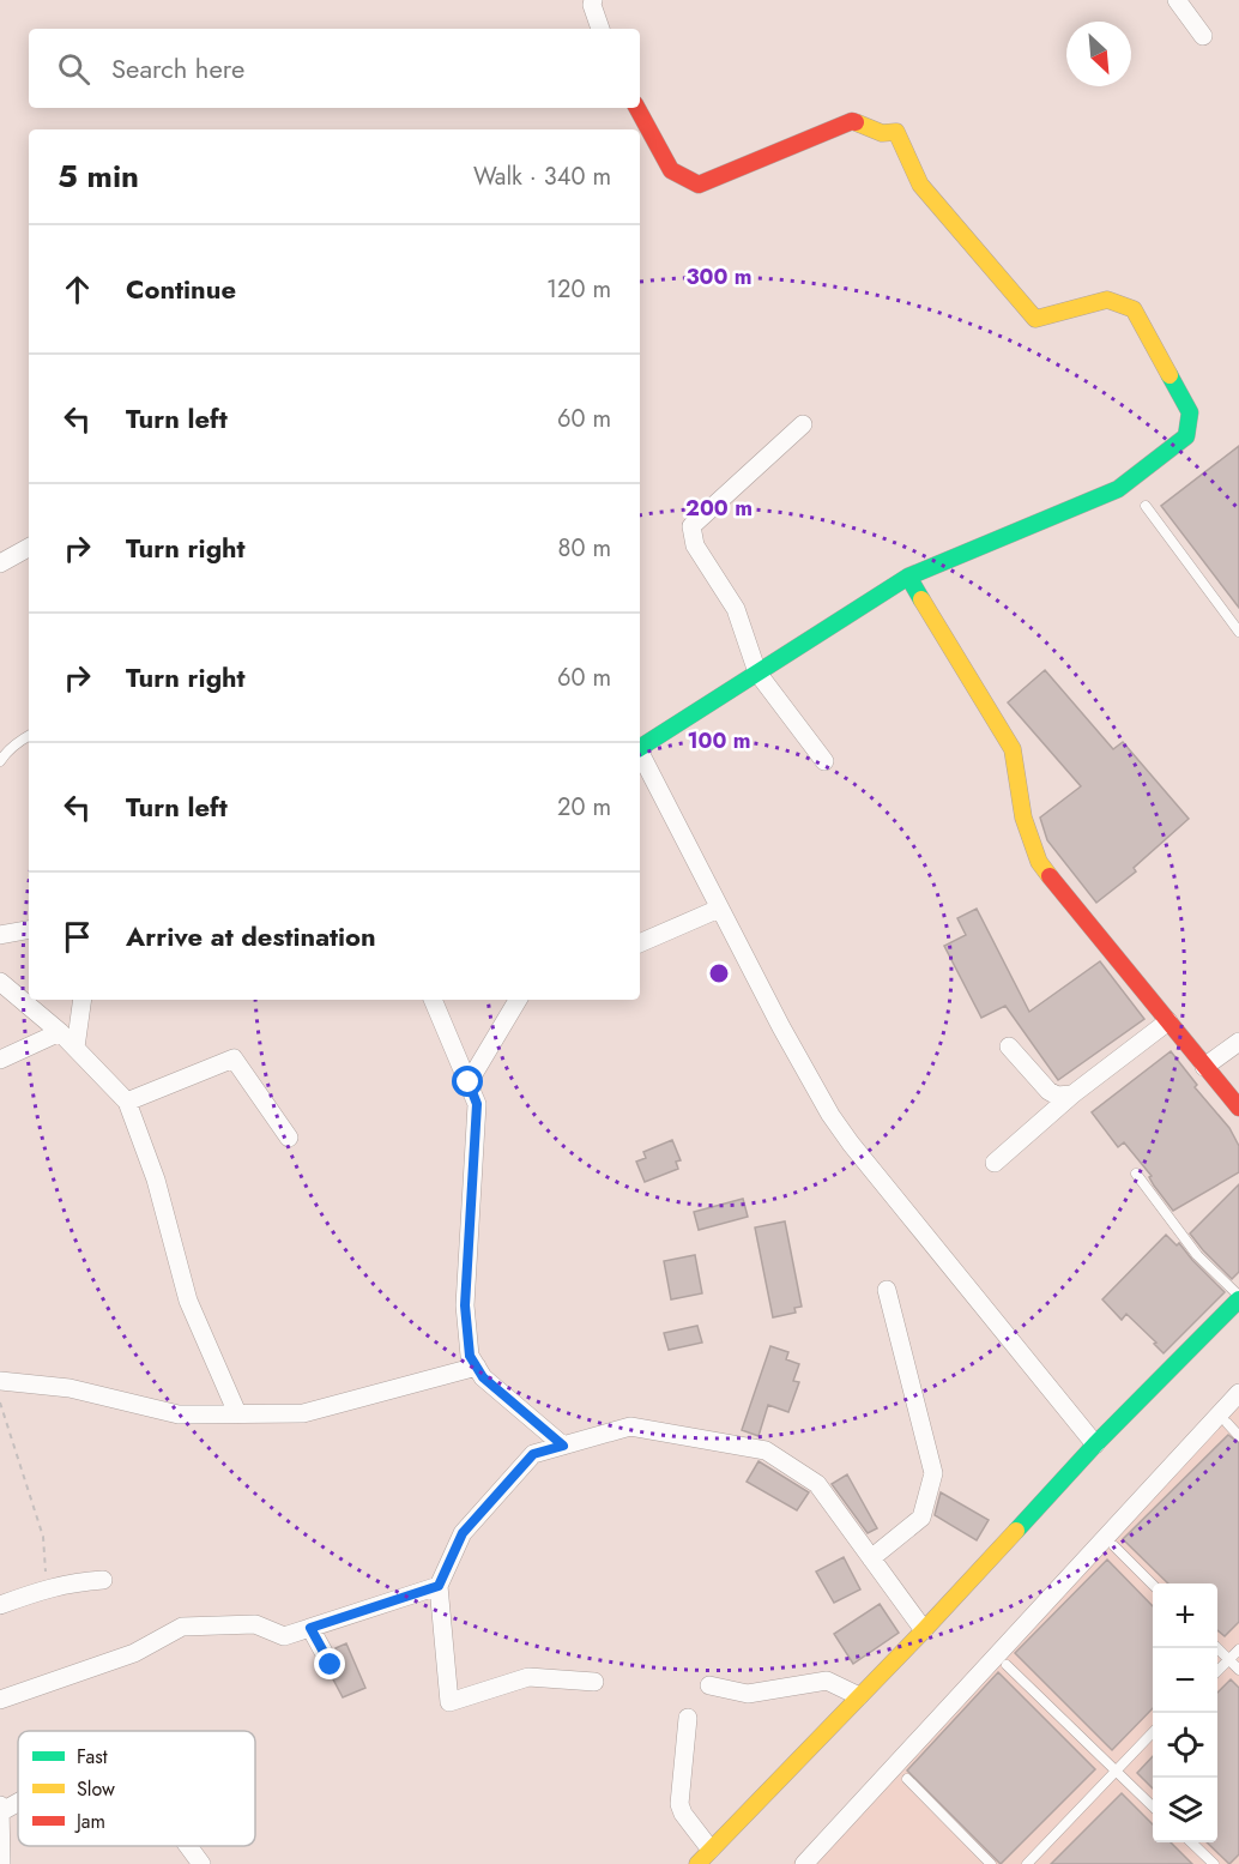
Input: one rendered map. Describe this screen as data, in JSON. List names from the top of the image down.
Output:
{
  "legend": ["Fast", "Slow", "Jam"],
  "north": "bottom right",
  "page": {
    "search": "Search here",
    "heading": ["5 min", "Walk · 340 m"],
    "list": [
      ["Continue", "120 m"],
      ["Turn left", "60 m"],
      ["Turn right", "80 m"],
      ["Turn right", "60 m"],
      ["Turn left", "20 m"],
      "Arrive at destination"
    ],
    "map_buttons": ["+", "−"]
  },
  "rings": ["300 m", "200 m", "100 m"]
}
